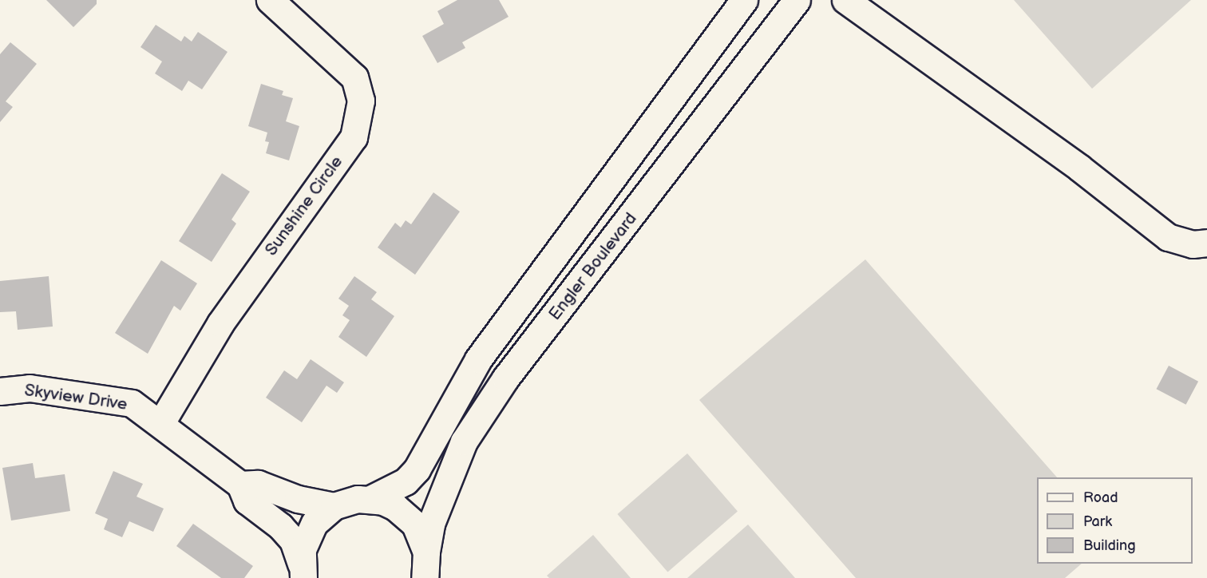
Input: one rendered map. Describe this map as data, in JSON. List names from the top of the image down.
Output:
{
  "streets": {
    "main road": ["Sunshine Circle", "Engler Boulevard", "Skyview Drive"]
  },
  "crossings": [
    ["Sunshine Circle", "Skyview Drive"]
  ],
  "legend": ["Road", "Park", "Building"]
}
